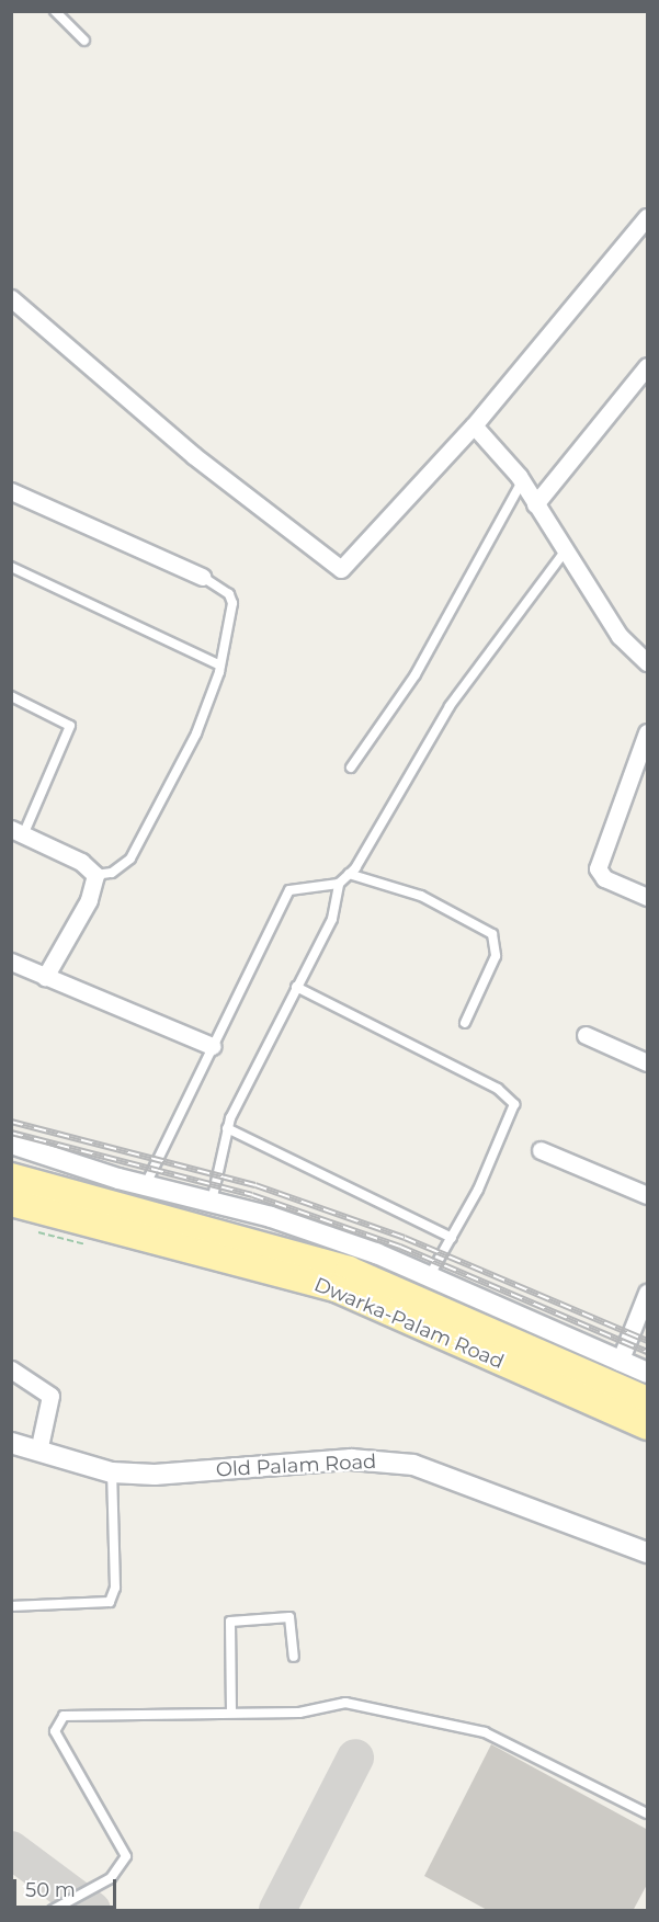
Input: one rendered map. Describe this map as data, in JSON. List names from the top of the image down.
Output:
{
  "streets": {
    "main road": ["Dwarka-Palam Road"],
    "street": ["Old Palam Road"]
  },
  "scale_bar": "50 m"
}
